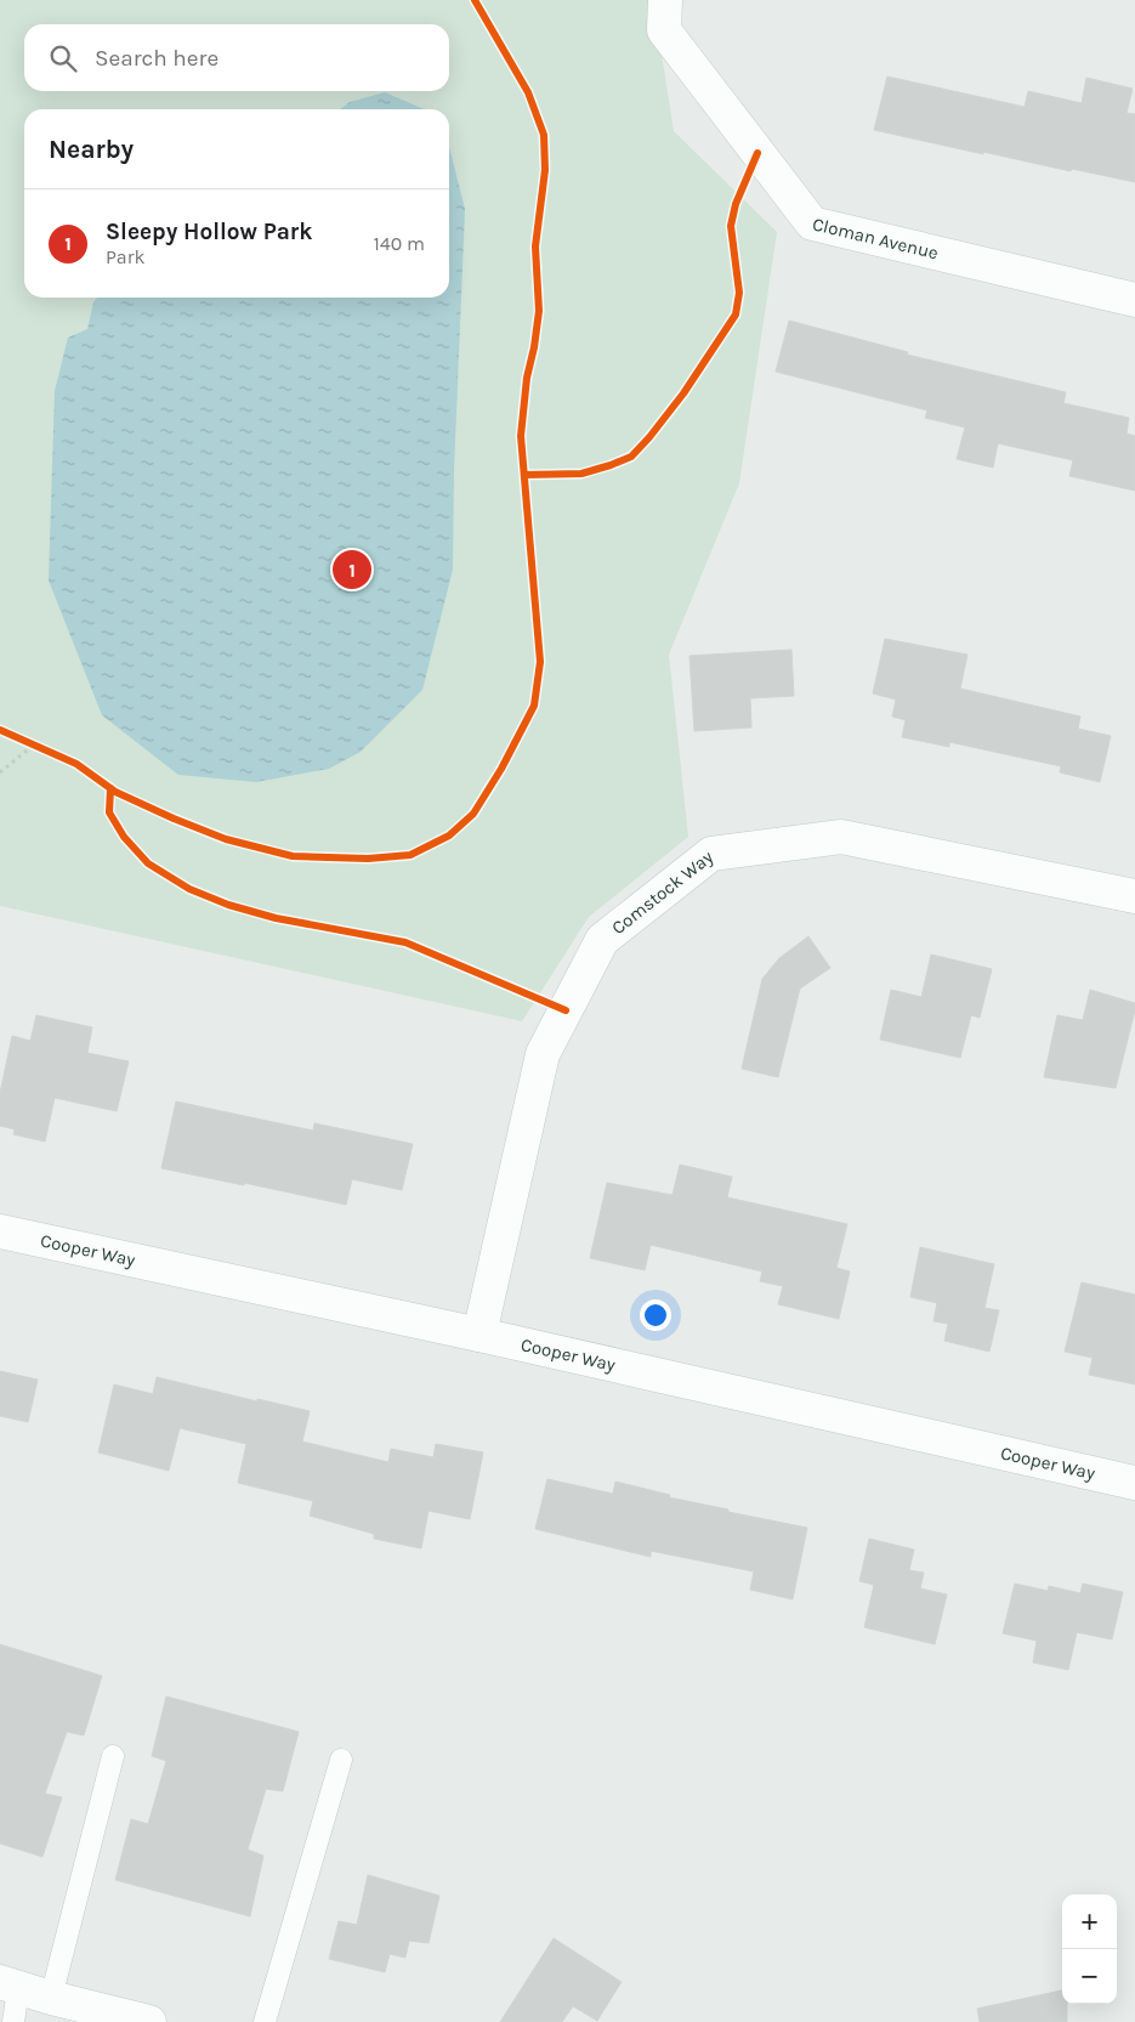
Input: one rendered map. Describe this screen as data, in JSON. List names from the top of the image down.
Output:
{
  "streets": {
    "street": ["Cloman Avenue", "Comstock Way", "Cooper Way"]
  },
  "crossings": [
    ["Comstock Way", "Cooper Way"]
  ],
  "page": {
    "search": "Search here",
    "heading": "Nearby",
    "list": [
      {
        "mark": "1",
        "name": "Sleepy Hollow Park",
        "note": "Park",
        "value": "140 m"
      }
    ],
    "pins": "1",
    "map_buttons": ["+", "−"]
  }
}
